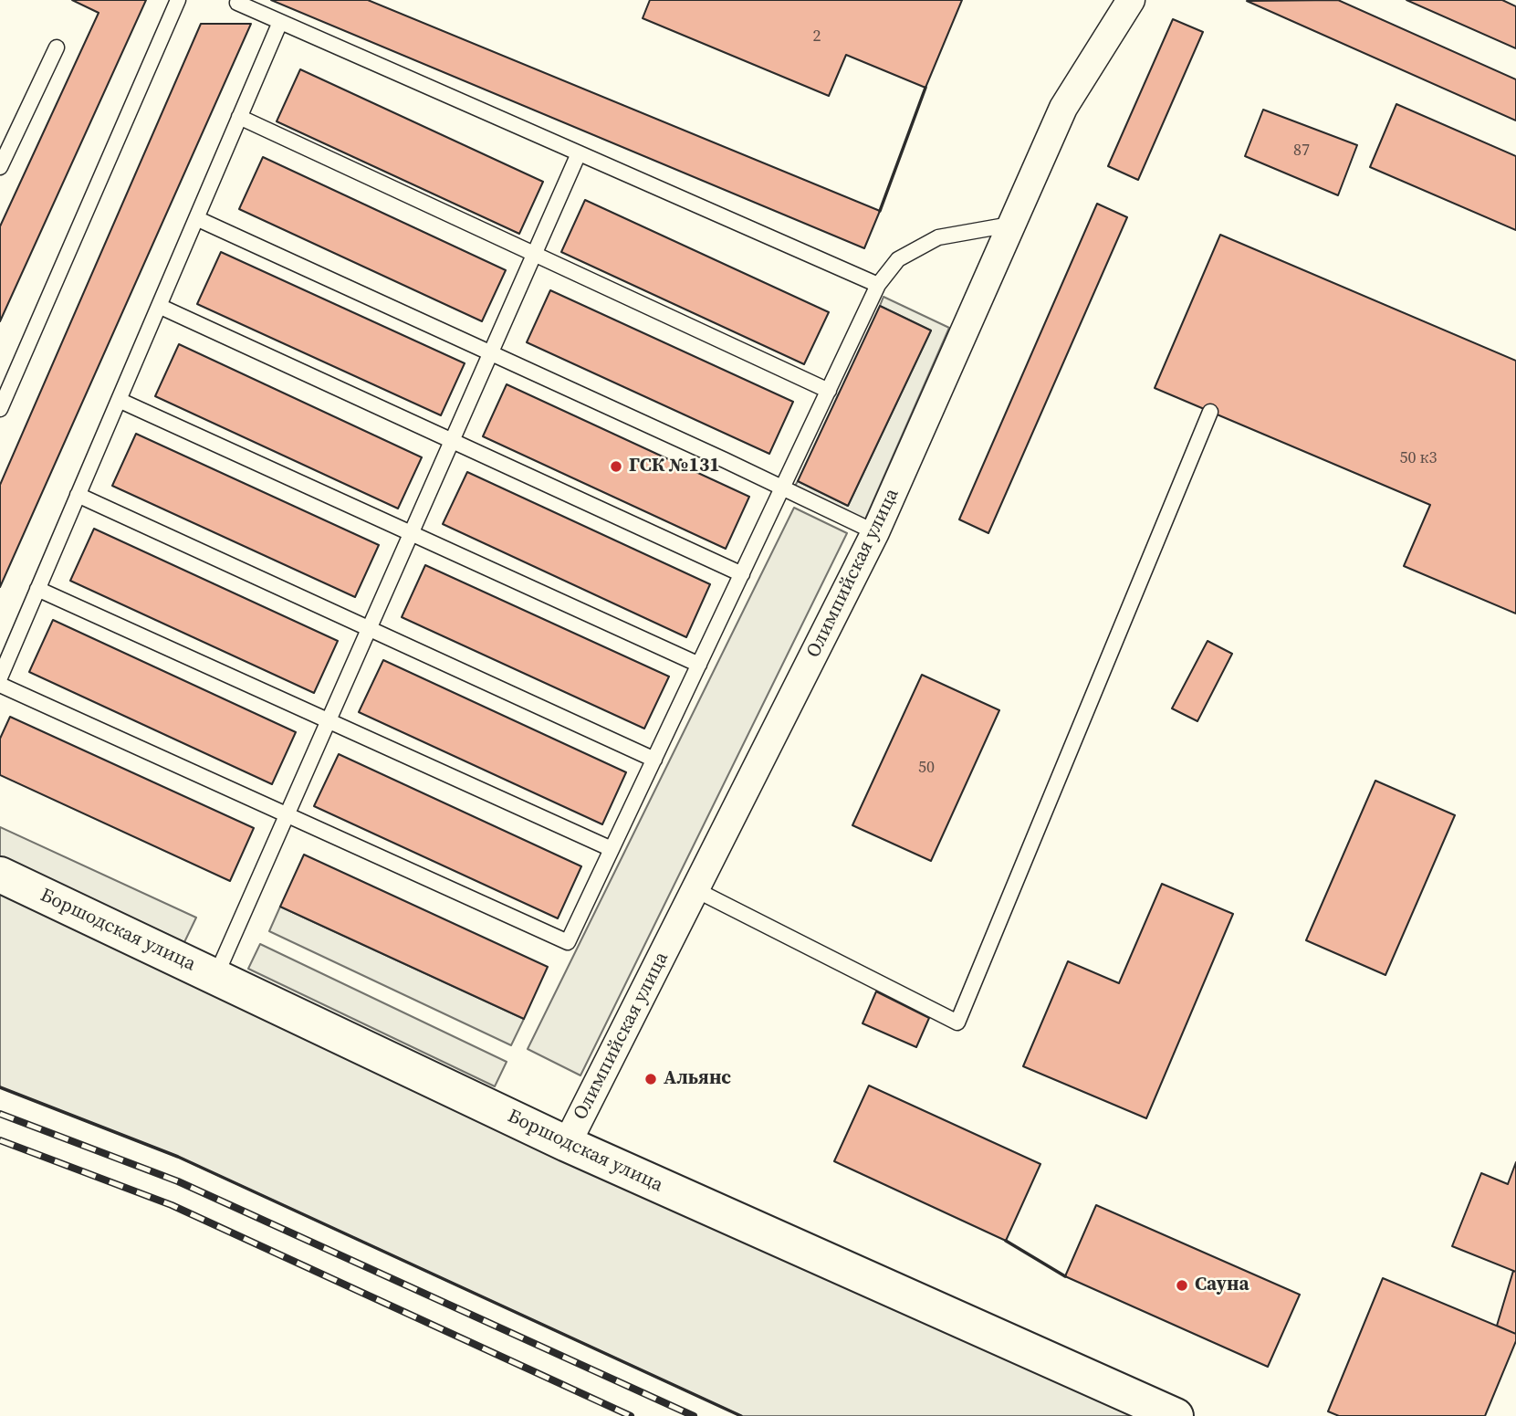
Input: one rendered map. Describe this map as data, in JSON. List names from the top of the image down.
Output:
{
  "streets": {
    "street": ["Олимпийская улица", "Боршодская улица"]
  },
  "crossings": [
    ["Олимпийская улица", "Боршодская улица"]
  ],
  "places": ["ГСК №131", "Альянс", "Сауна"],
  "house_numbers": [
    "2",
    "87",
    "50 к3",
    "50"
  ]
}
